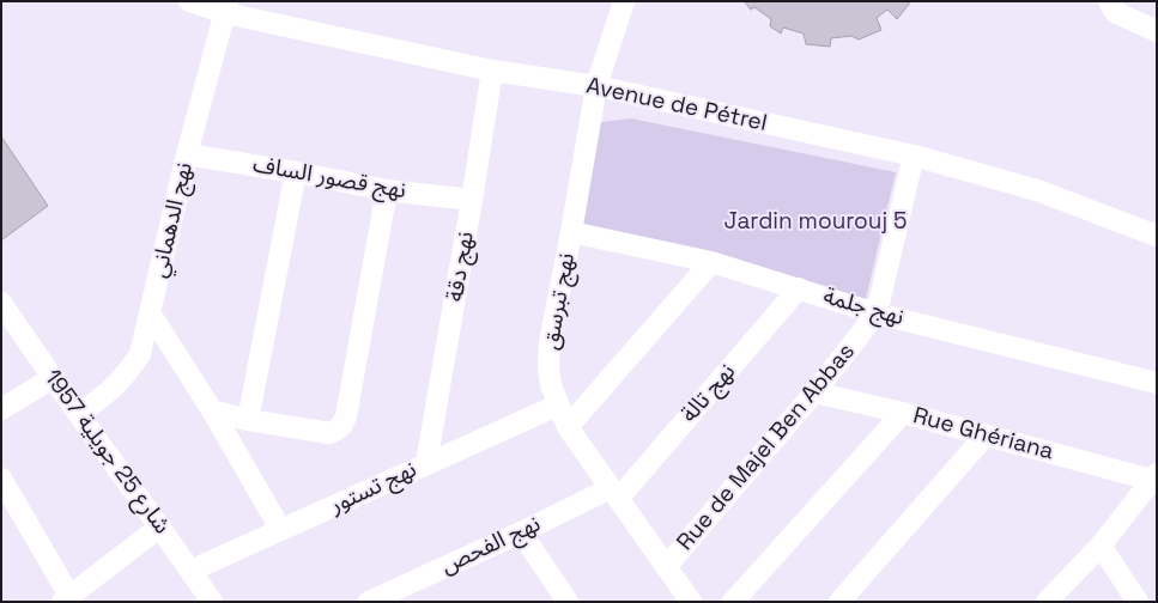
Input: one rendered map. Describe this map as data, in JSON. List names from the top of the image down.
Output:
{
  "streets": {
    "street": [
      "Avenue de Pétrel",
      "نهج قصور الساف",
      "نهج الدهماني",
      "نهج دقة",
      "نهج تبرسق",
      "نهج جلمة",
      "نهج تالة",
      "Rue Ghériana",
      "Rue de Majel Ben Abbas",
      "شارع 25 جويلية 1957",
      "نهج تستور",
      "نهج الفحص"
    ]
  },
  "crossings": [
    ["Avenue de Pétrel", "نهج الدهماني"],
    ["Avenue de Pétrel", "نهج دقة"],
    ["Avenue de Pétrel", "نهج تبرسق"],
    ["Avenue de Pétrel", "Rue de Majel Ben Abbas"],
    ["نهج قصور الساف", "نهج الدهماني"],
    ["نهج قصور الساف", "نهج دقة"],
    ["نهج الدهماني", "شارع 25 جويلية 1957"],
    ["نهج دقة", "نهج تستور"],
    ["نهج تبرسق", "نهج جلمة"],
    ["نهج تبرسق", "نهج تالة"],
    ["نهج تبرسق", "Rue de Majel Ben Abbas"],
    ["نهج تبرسق", "نهج تستور"],
    ["نهج تبرسق", "نهج الفحص"],
    ["نهج جلمة", "نهج تالة"],
    ["نهج جلمة", "Rue de Majel Ben Abbas"],
    ["نهج تالة", "نهج الفحص"],
    ["Rue Ghériana", "Rue de Majel Ben Abbas"],
    ["شارع 25 جويلية 1957", "نهج تستور"]
  ],
  "parks": ["Jardin mourouj 5"]
}
